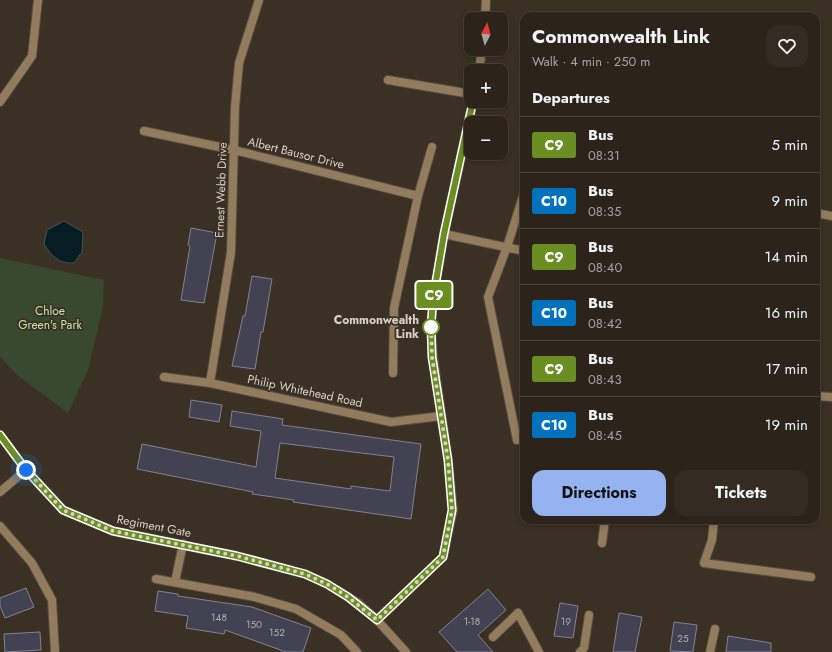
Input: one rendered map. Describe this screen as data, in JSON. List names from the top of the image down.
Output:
{
  "streets": {
    "street": [
      "Albert Bausor Drive",
      "Ernest Webb Drive",
      "Philip Whitehead Road",
      "Regiment Gate"
    ]
  },
  "crossings": [
    ["Albert Bausor Drive", "Ernest Webb Drive"],
    ["Ernest Webb Drive", "Philip Whitehead Road"]
  ],
  "parks": ["Chloe Green's Park"],
  "places": ["Commonwealth Link"],
  "lines": ["bus line C9"],
  "house_numbers": [
    "148",
    "1-18",
    "19",
    "150",
    "152",
    "25"
  ],
  "north": "top",
  "page": {
    "on_map": "C9",
    "map_buttons": ["+", "−"],
    "heading": [
      ["Commonwealth Link", "Walk · 4 min · 250 m"],
      "Departures"
    ],
    "list": [
      {
        "mark": "C9",
        "name": "Bus",
        "note": "08:31",
        "value": "5 min"
      },
      {
        "mark": "C10",
        "name": "Bus",
        "note": "08:35",
        "value": "9 min"
      },
      {
        "mark": "C9",
        "name": "Bus",
        "note": "08:40",
        "value": "14 min"
      },
      {
        "mark": "C10",
        "name": "Bus",
        "note": "08:42",
        "value": "16 min"
      },
      {
        "mark": "C9",
        "name": "Bus",
        "note": "08:43",
        "value": "17 min"
      },
      {
        "mark": "C10",
        "name": "Bus",
        "note": "08:45",
        "value": "19 min"
      }
    ],
    "buttons": ["Directions", "Tickets"]
  }
}
